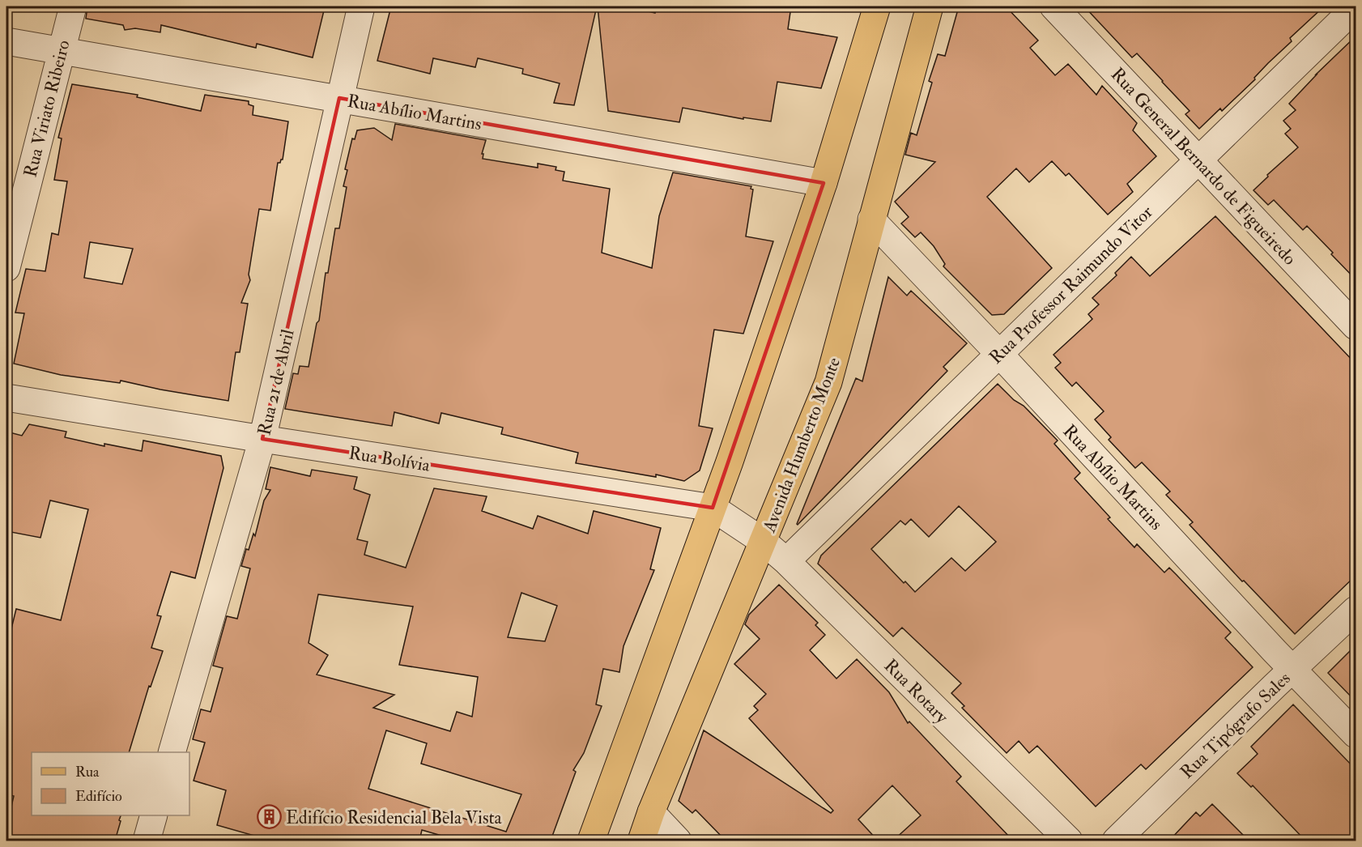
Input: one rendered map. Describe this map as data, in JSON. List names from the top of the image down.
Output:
{
  "streets": {
    "main road": ["Avenida Humberto Monte"],
    "street": [
      "Rua Viriato Ribeiro",
      "Rua Abílio Martins",
      "Rua General Bernardo de Figueiredo",
      "Rua Professor Raimundo Vitor",
      "Rua 21 de Abril",
      "Rua Bolívia",
      "Rua Rotary",
      "Rua Tipógrafo Sales"
    ]
  },
  "crossings": [
    ["Rua Viriato Ribeiro", "Rua Abílio Martins"],
    ["Rua Abílio Martins", "Rua Professor Raimundo Vitor"],
    ["Rua Abílio Martins", "Rua 21 de Abril"],
    ["Rua Abílio Martins", "Avenida Humberto Monte"],
    ["Rua Abílio Martins", "Rua Tipógrafo Sales"],
    ["Rua General Bernardo de Figueiredo", "Rua Professor Raimundo Vitor"],
    ["Rua Professor Raimundo Vitor", "Rua Rotary"],
    ["Rua 21 de Abril", "Rua Bolívia"],
    ["Avenida Humberto Monte", "Rua Bolívia"],
    ["Avenida Humberto Monte", "Rua Rotary"],
    ["Rua Bolívia", "Rua Rotary"]
  ],
  "places": {
    "building": ["Edifício Residencial Bela Vista"]
  },
  "legend": ["Rua", "Edifício"]
}
